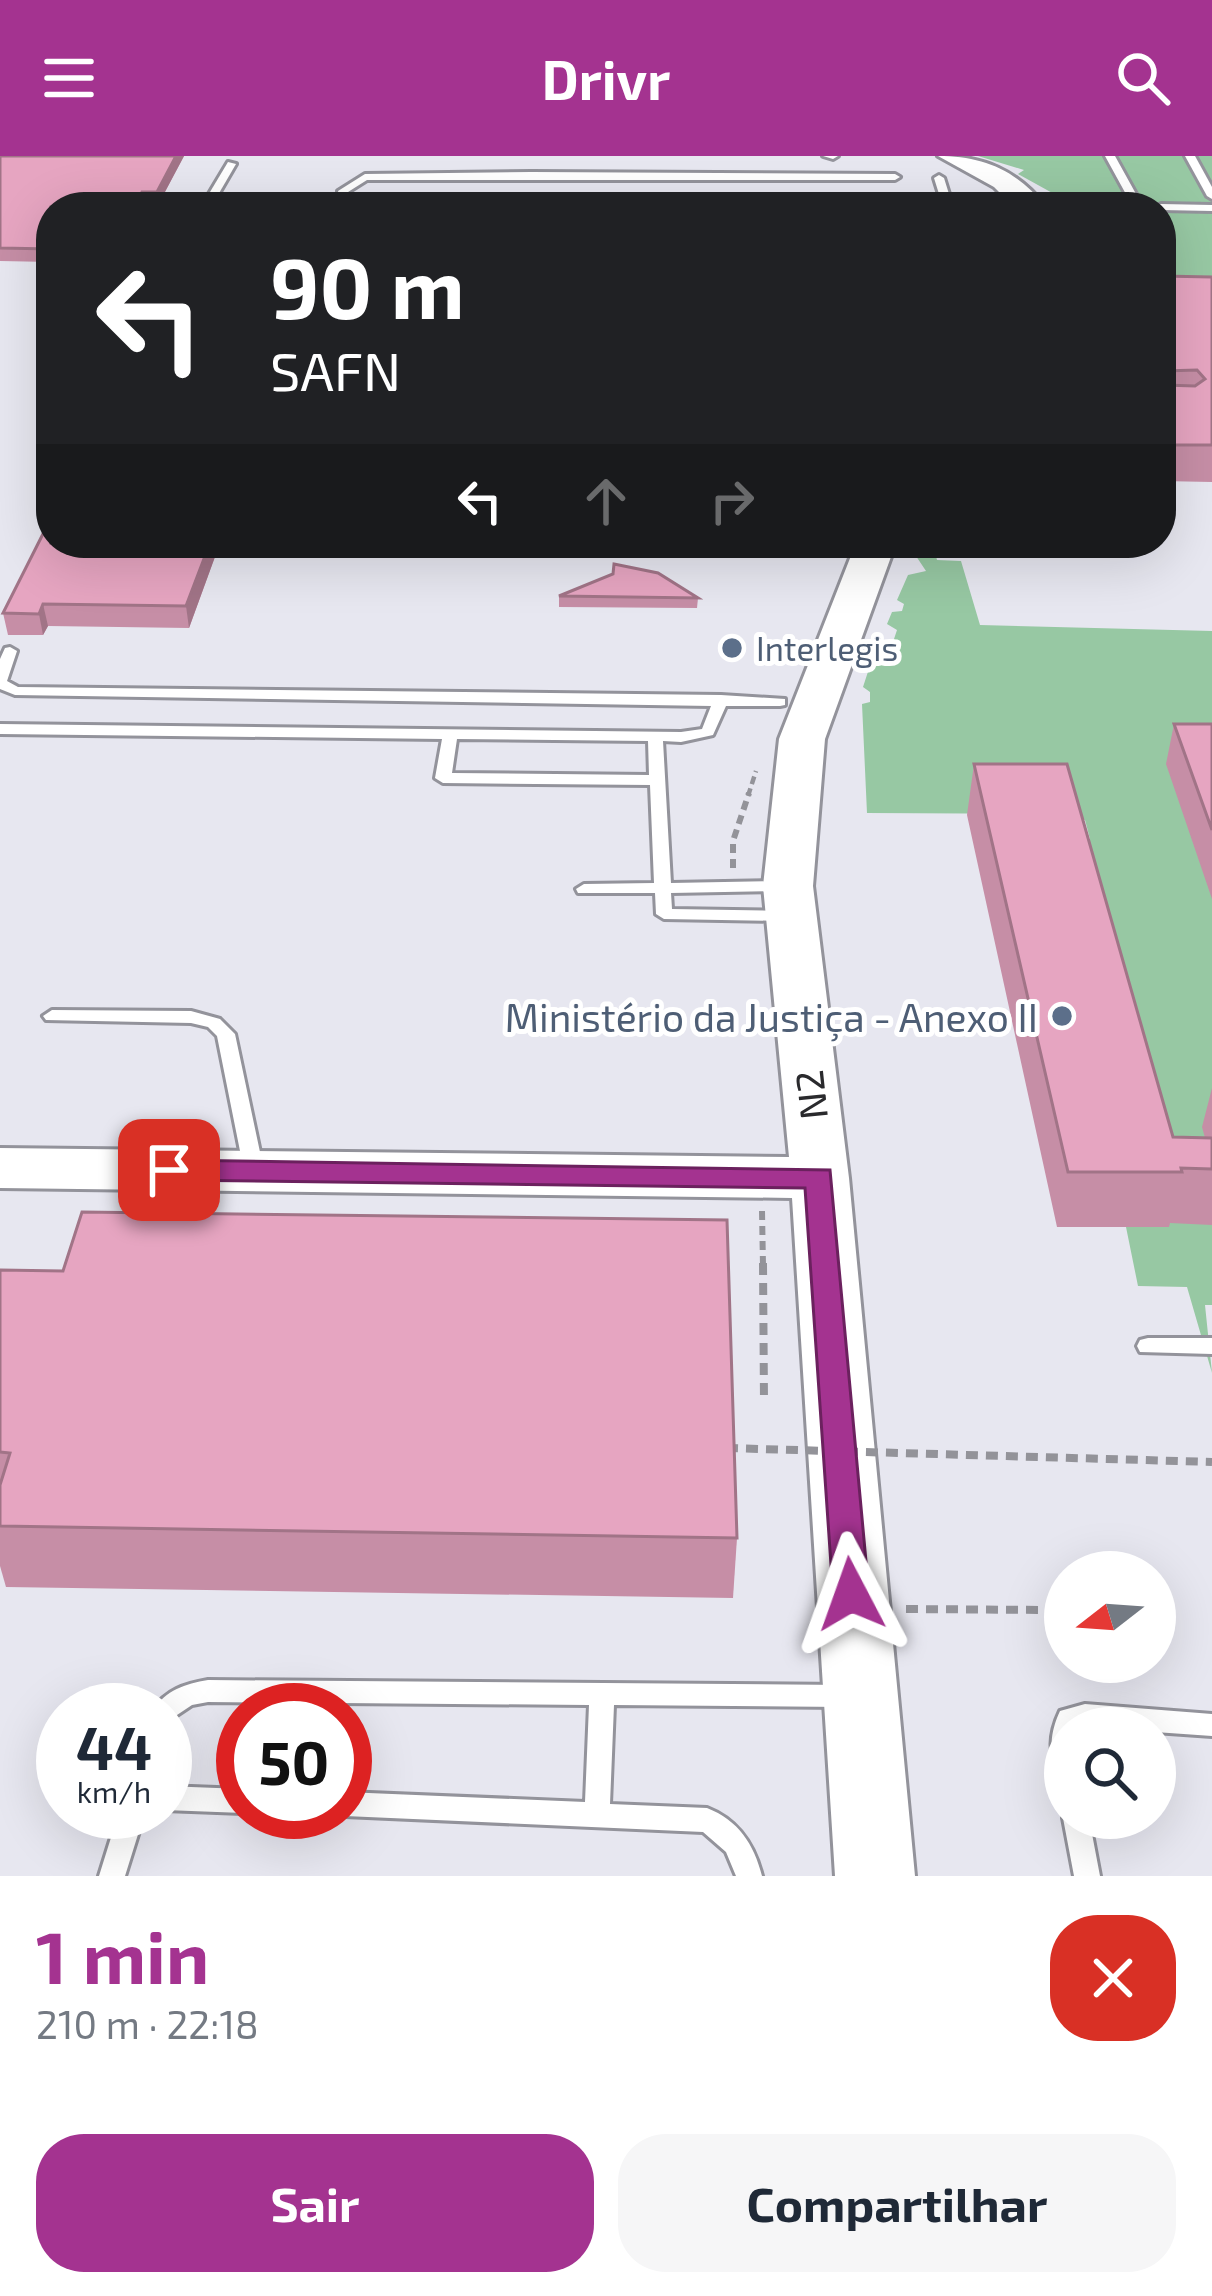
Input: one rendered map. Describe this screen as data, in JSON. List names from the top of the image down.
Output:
{
  "streets": {
    "main road": ["N2"]
  },
  "places": ["Interlegis", "Ministério da Justiça - Anexo II"],
  "north": "left",
  "page": {
    "header": "Drivr",
    "turn": ["90 m", "SAFN"],
    "speed": "44 km/h",
    "limit": "50",
    "heading": ["1 min", "210 m · 22:18"],
    "buttons": ["Sair", "Compartilhar"]
  }
}
